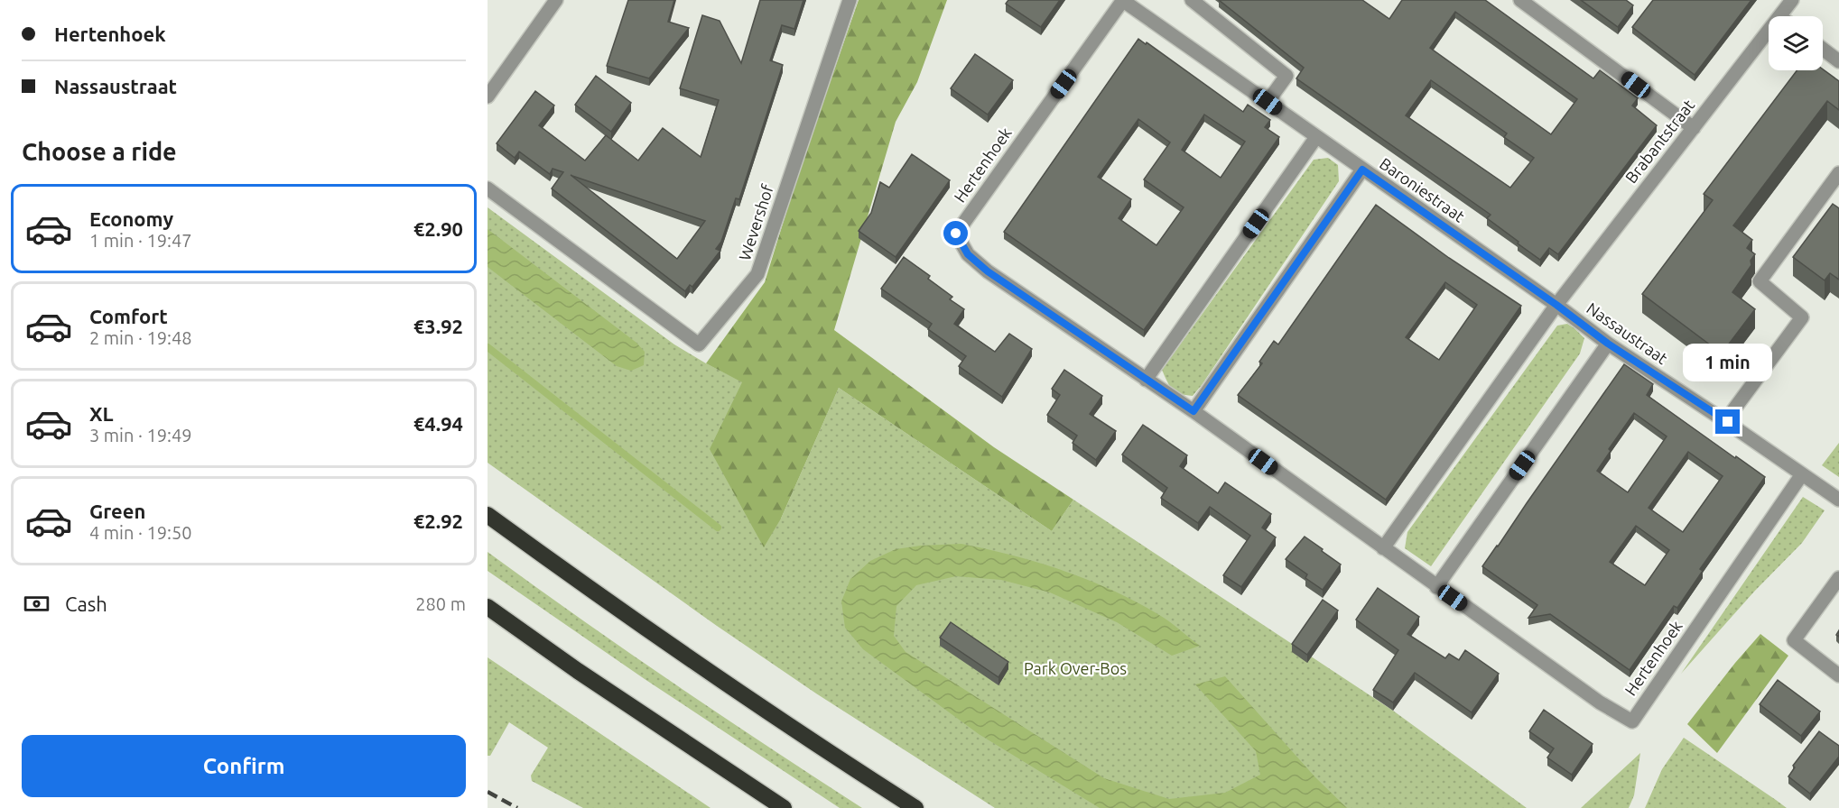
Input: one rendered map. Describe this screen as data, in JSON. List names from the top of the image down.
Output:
{
  "streets": {
    "street": [
      "Brabantstraat",
      "Hertenhoek",
      "Baroniestraat",
      "Wevershof",
      "Nassaustraat"
    ]
  },
  "crossings": [
    ["Brabantstraat", "Baroniestraat"],
    ["Brabantstraat", "Nassaustraat"],
    ["Hertenhoek", "Baroniestraat"],
    ["Hertenhoek", "Nassaustraat"],
    ["Baroniestraat", "Nassaustraat"]
  ],
  "parks": ["Park Over-Bos"],
  "page": {
    "banner": ["Hertenhoek", "Nassaustraat"],
    "heading": "Choose a ride",
    "list": [
      {
        "name": "Economy",
        "note": "1 min · 19:47",
        "value": "€2.90"
      },
      {
        "name": "Comfort",
        "note": "2 min · 19:48",
        "value": "€3.92"
      },
      {
        "name": "XL",
        "note": "3 min · 19:49",
        "value": "€4.94"
      },
      {
        "name": "Green",
        "note": "4 min · 19:50",
        "value": "€2.92"
      }
    ],
    "bubble": "1 min",
    "pay": ["Cash", "280 m"],
    "buttons": "Confirm"
  }
}
